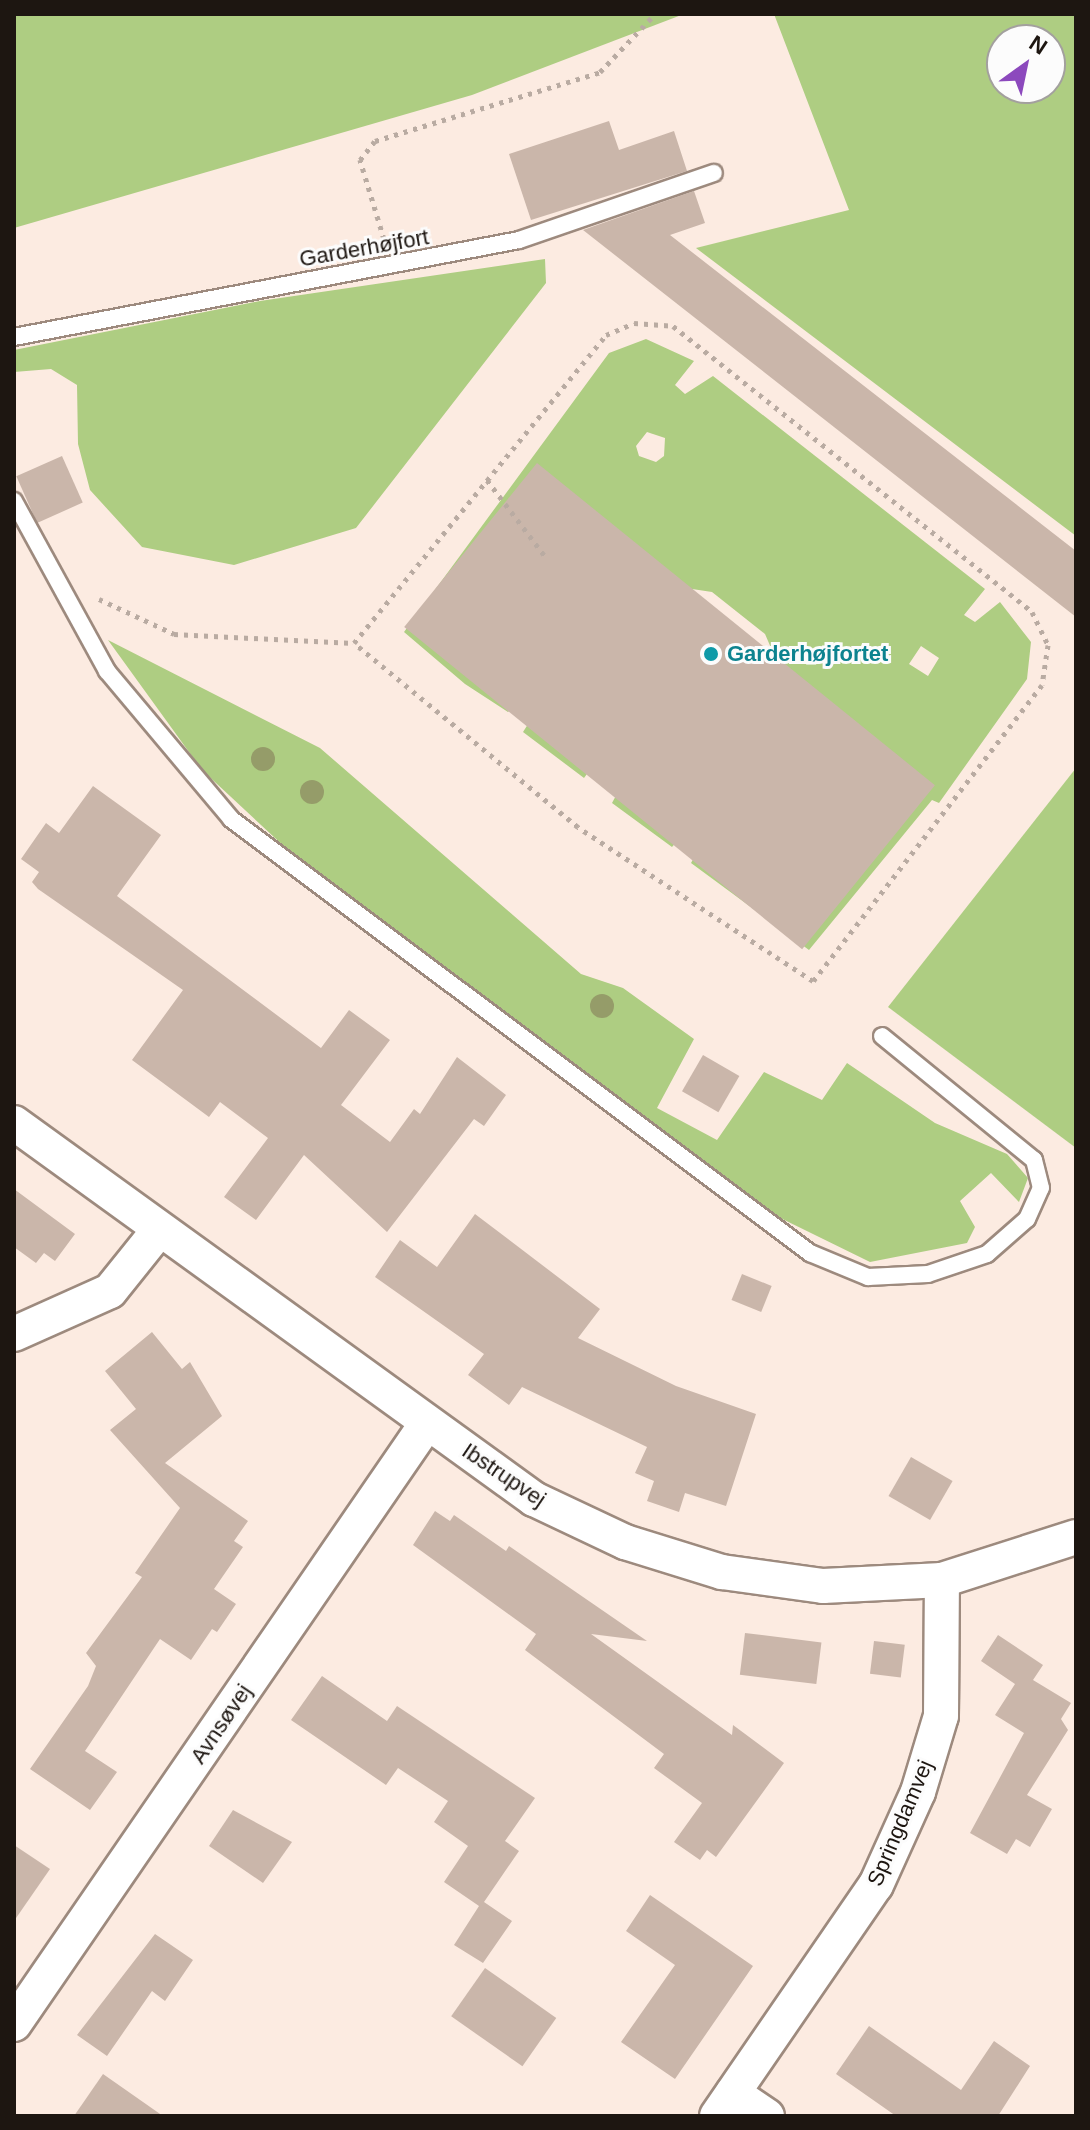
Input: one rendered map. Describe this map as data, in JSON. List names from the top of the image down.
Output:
{
  "streets": {
    "street": ["Ibstrupvej", "Avnsøvej", "Springdamvej"],
    "lane": ["Garderhøjfort"]
  },
  "crossings": [
    ["Ibstrupvej", "Avnsøvej"],
    ["Ibstrupvej", "Springdamvej"]
  ],
  "places": ["Garderhøjfortet"],
  "north": "top right"
}
